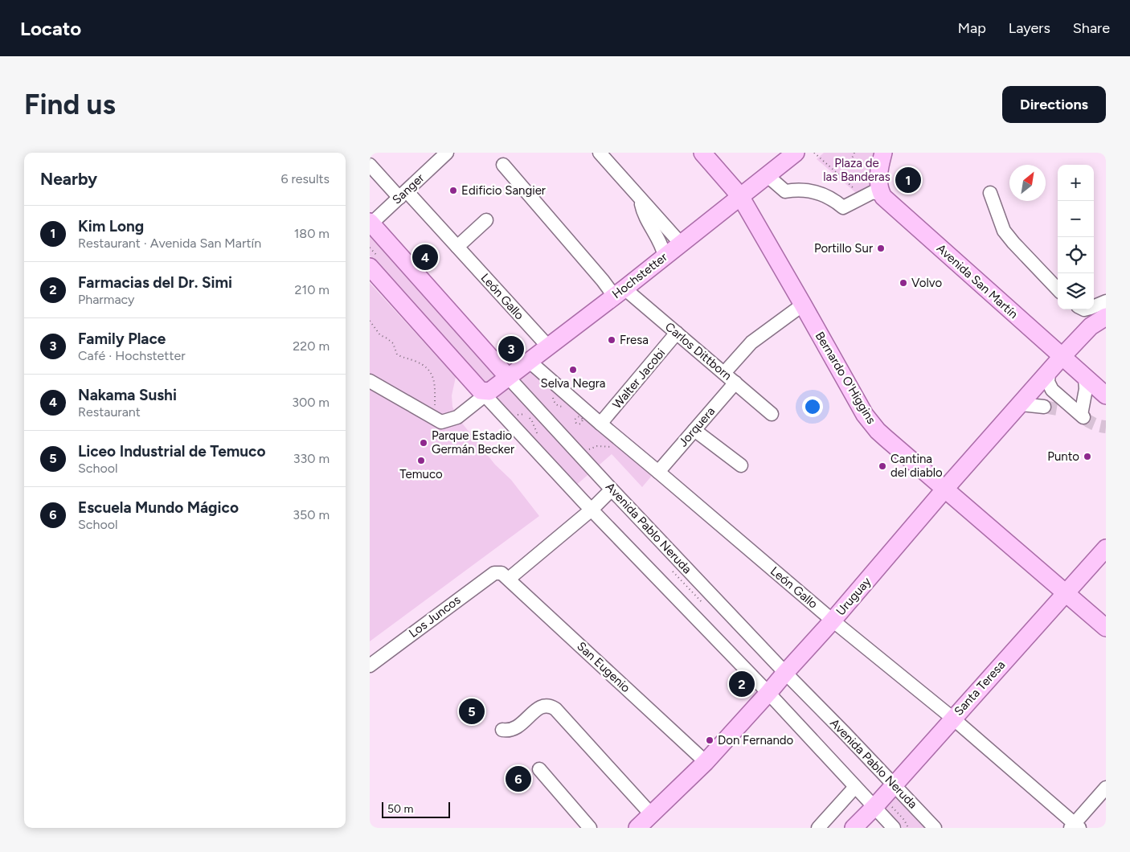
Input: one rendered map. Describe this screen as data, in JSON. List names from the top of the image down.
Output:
{
  "streets": {
    "main road": [
      "Hochstetter",
      "Avenida San Martín",
      "Bernardo O'Higgins",
      "Avenida Pablo Neruda",
      "Uruguay",
      "Santa Teresa"
    ],
    "street": [
      "Sanger",
      "León Gallo",
      "Carlos Dittborn",
      "Walter Jacobi",
      "Jorquera",
      "Los Juncos",
      "San Eugenio"
    ]
  },
  "crossings": [
    ["Sanger", "León Gallo"],
    ["Sanger", "Avenida Pablo Neruda"],
    ["Hochstetter", "León Gallo"],
    ["Hochstetter", "Carlos Dittborn"],
    ["Hochstetter", "Bernardo O'Higgins"],
    ["Hochstetter", "Avenida Pablo Neruda"],
    ["Avenida San Martín", "Uruguay"],
    ["León Gallo", "Walter Jacobi"],
    ["León Gallo", "Jorquera"],
    ["León Gallo", "Uruguay"],
    ["León Gallo", "Santa Teresa"],
    ["Carlos Dittborn", "Walter Jacobi"],
    ["Carlos Dittborn", "Jorquera"],
    ["Bernardo O'Higgins", "Uruguay"],
    ["Bernardo O'Higgins", "Santa Teresa"],
    ["Avenida Pablo Neruda", "Uruguay"],
    ["Avenida Pablo Neruda", "Los Juncos"],
    ["Avenida Pablo Neruda", "Santa Teresa"],
    ["Uruguay", "San Eugenio"],
    ["Los Juncos", "San Eugenio"]
  ],
  "parks": ["Plaza de las Banderas"],
  "places": [
    "Edificio Sangier",
    "Portillo Sur",
    "Volvo",
    "Fresa",
    "Selva Negra",
    "Parque Estadio Germán Becker",
    "Punto",
    "Temuco",
    "Cantina del diablo",
    "Don Fernando"
  ],
  "scale_bar": "50 m",
  "north": "top right",
  "page": {
    "header": "Locato",
    "nav": ["Map", "Layers", "Share"],
    "buttons": "Directions",
    "title": "Find us",
    "heading": ["Nearby", "6 results"],
    "map_buttons": ["+", "−"],
    "pins": [
      "1",
      "4",
      "3",
      "2",
      "5",
      "6"
    ],
    "list": [
      {
        "mark": "1",
        "name": "Kim Long",
        "note": "Restaurant · Avenida San Martín",
        "value": "180 m"
      },
      {
        "mark": "2",
        "name": "Farmacias del Dr. Simi",
        "note": "Pharmacy",
        "value": "210 m"
      },
      {
        "mark": "3",
        "name": "Family Place",
        "note": "Café · Hochstetter",
        "value": "220 m"
      },
      {
        "mark": "4",
        "name": "Nakama Sushi",
        "note": "Restaurant",
        "value": "300 m"
      },
      {
        "mark": "5",
        "name": "Liceo Industrial de Temuco",
        "note": "School",
        "value": "330 m"
      },
      {
        "mark": "6",
        "name": "Escuela Mundo Mágico",
        "note": "School",
        "value": "350 m"
      }
    ],
    "scale": "50 m"
  }
}
